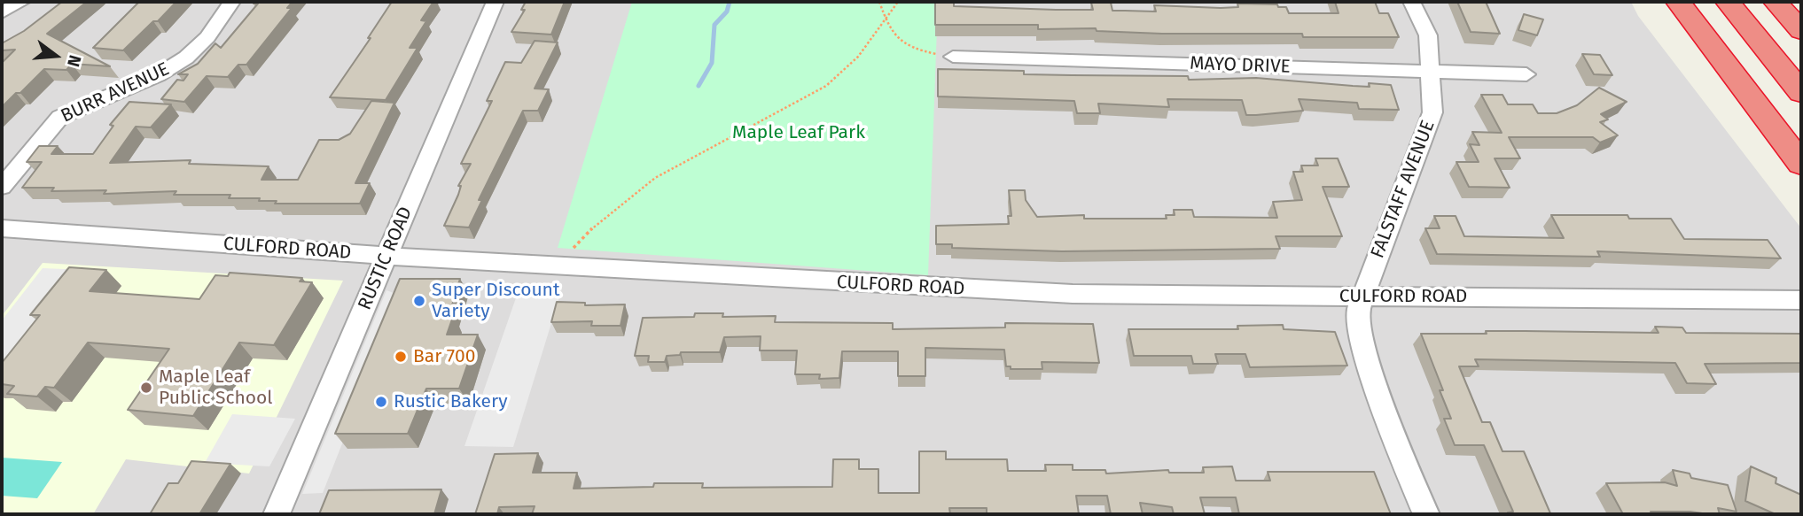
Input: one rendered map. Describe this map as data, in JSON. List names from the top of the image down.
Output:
{
  "streets": {
    "street": [
      "MAYO DRIVE",
      "BURR AVENUE",
      "FALSTAFF AVENUE",
      "CULFORD ROAD",
      "RUSTIC ROAD"
    ]
  },
  "crossings": [
    ["MAYO DRIVE", "FALSTAFF AVENUE"],
    ["FALSTAFF AVENUE", "CULFORD ROAD"],
    ["CULFORD ROAD", "RUSTIC ROAD"]
  ],
  "parks": ["Maple Leaf Park"],
  "places": [
    "Super Discount Variety",
    "Bar 700",
    "Maple Leaf Public School",
    "Rustic Bakery"
  ],
  "north": "right"
}
